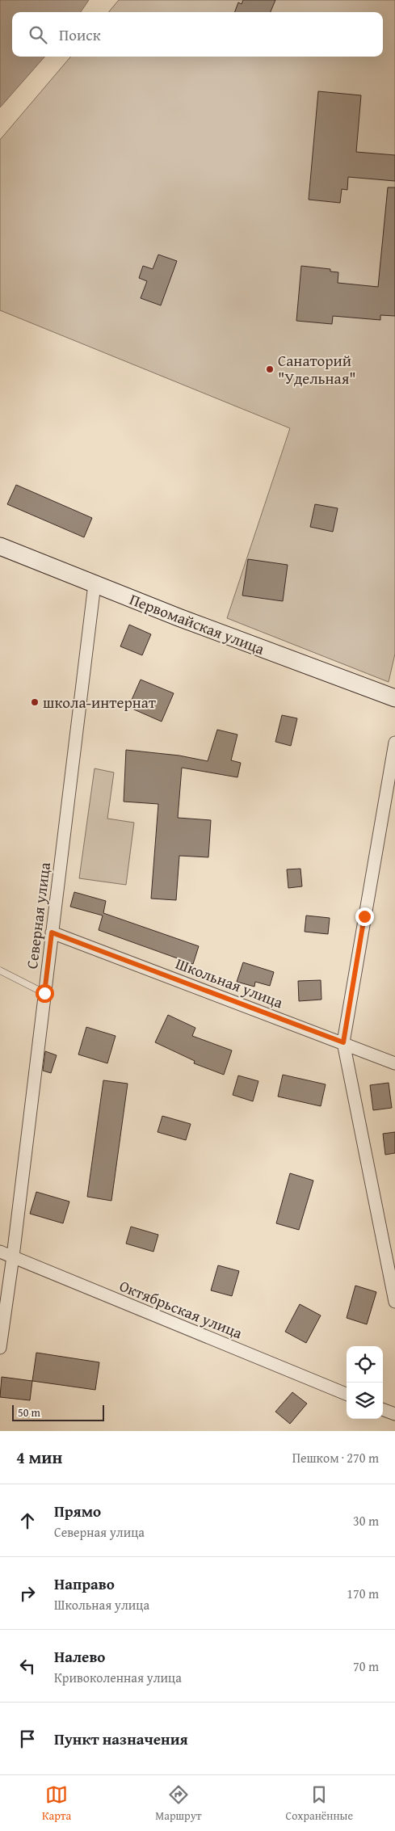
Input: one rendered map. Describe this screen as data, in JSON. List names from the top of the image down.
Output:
{
  "streets": {
    "main road": ["Первомайская улица"],
    "street": ["Северная улица", "Школьная улица", "Октябрьская улица"]
  },
  "crossings": [
    ["Первомайская улица", "Северная улица"],
    ["Северная улица", "Школьная улица"],
    ["Северная улица", "Октябрьская улица"]
  ],
  "places": ["Санаторий \"Удельная\"", "школа-интернат"],
  "scale_bar": "50 m",
  "page": {
    "search": "Поиск",
    "scale": "50 m",
    "heading": ["4 мин", "Пешком · 270 m"],
    "list": [
      ["Прямо", "Северная улица", "30 m"],
      ["Направо", "Школьная улица", "170 m"],
      ["Налево", "Кривоколенная улица", "70 m"],
      "Пункт назначения"
    ],
    "nav": ["Карта", "Маршрут", "Сохранённые"]
  }
}
